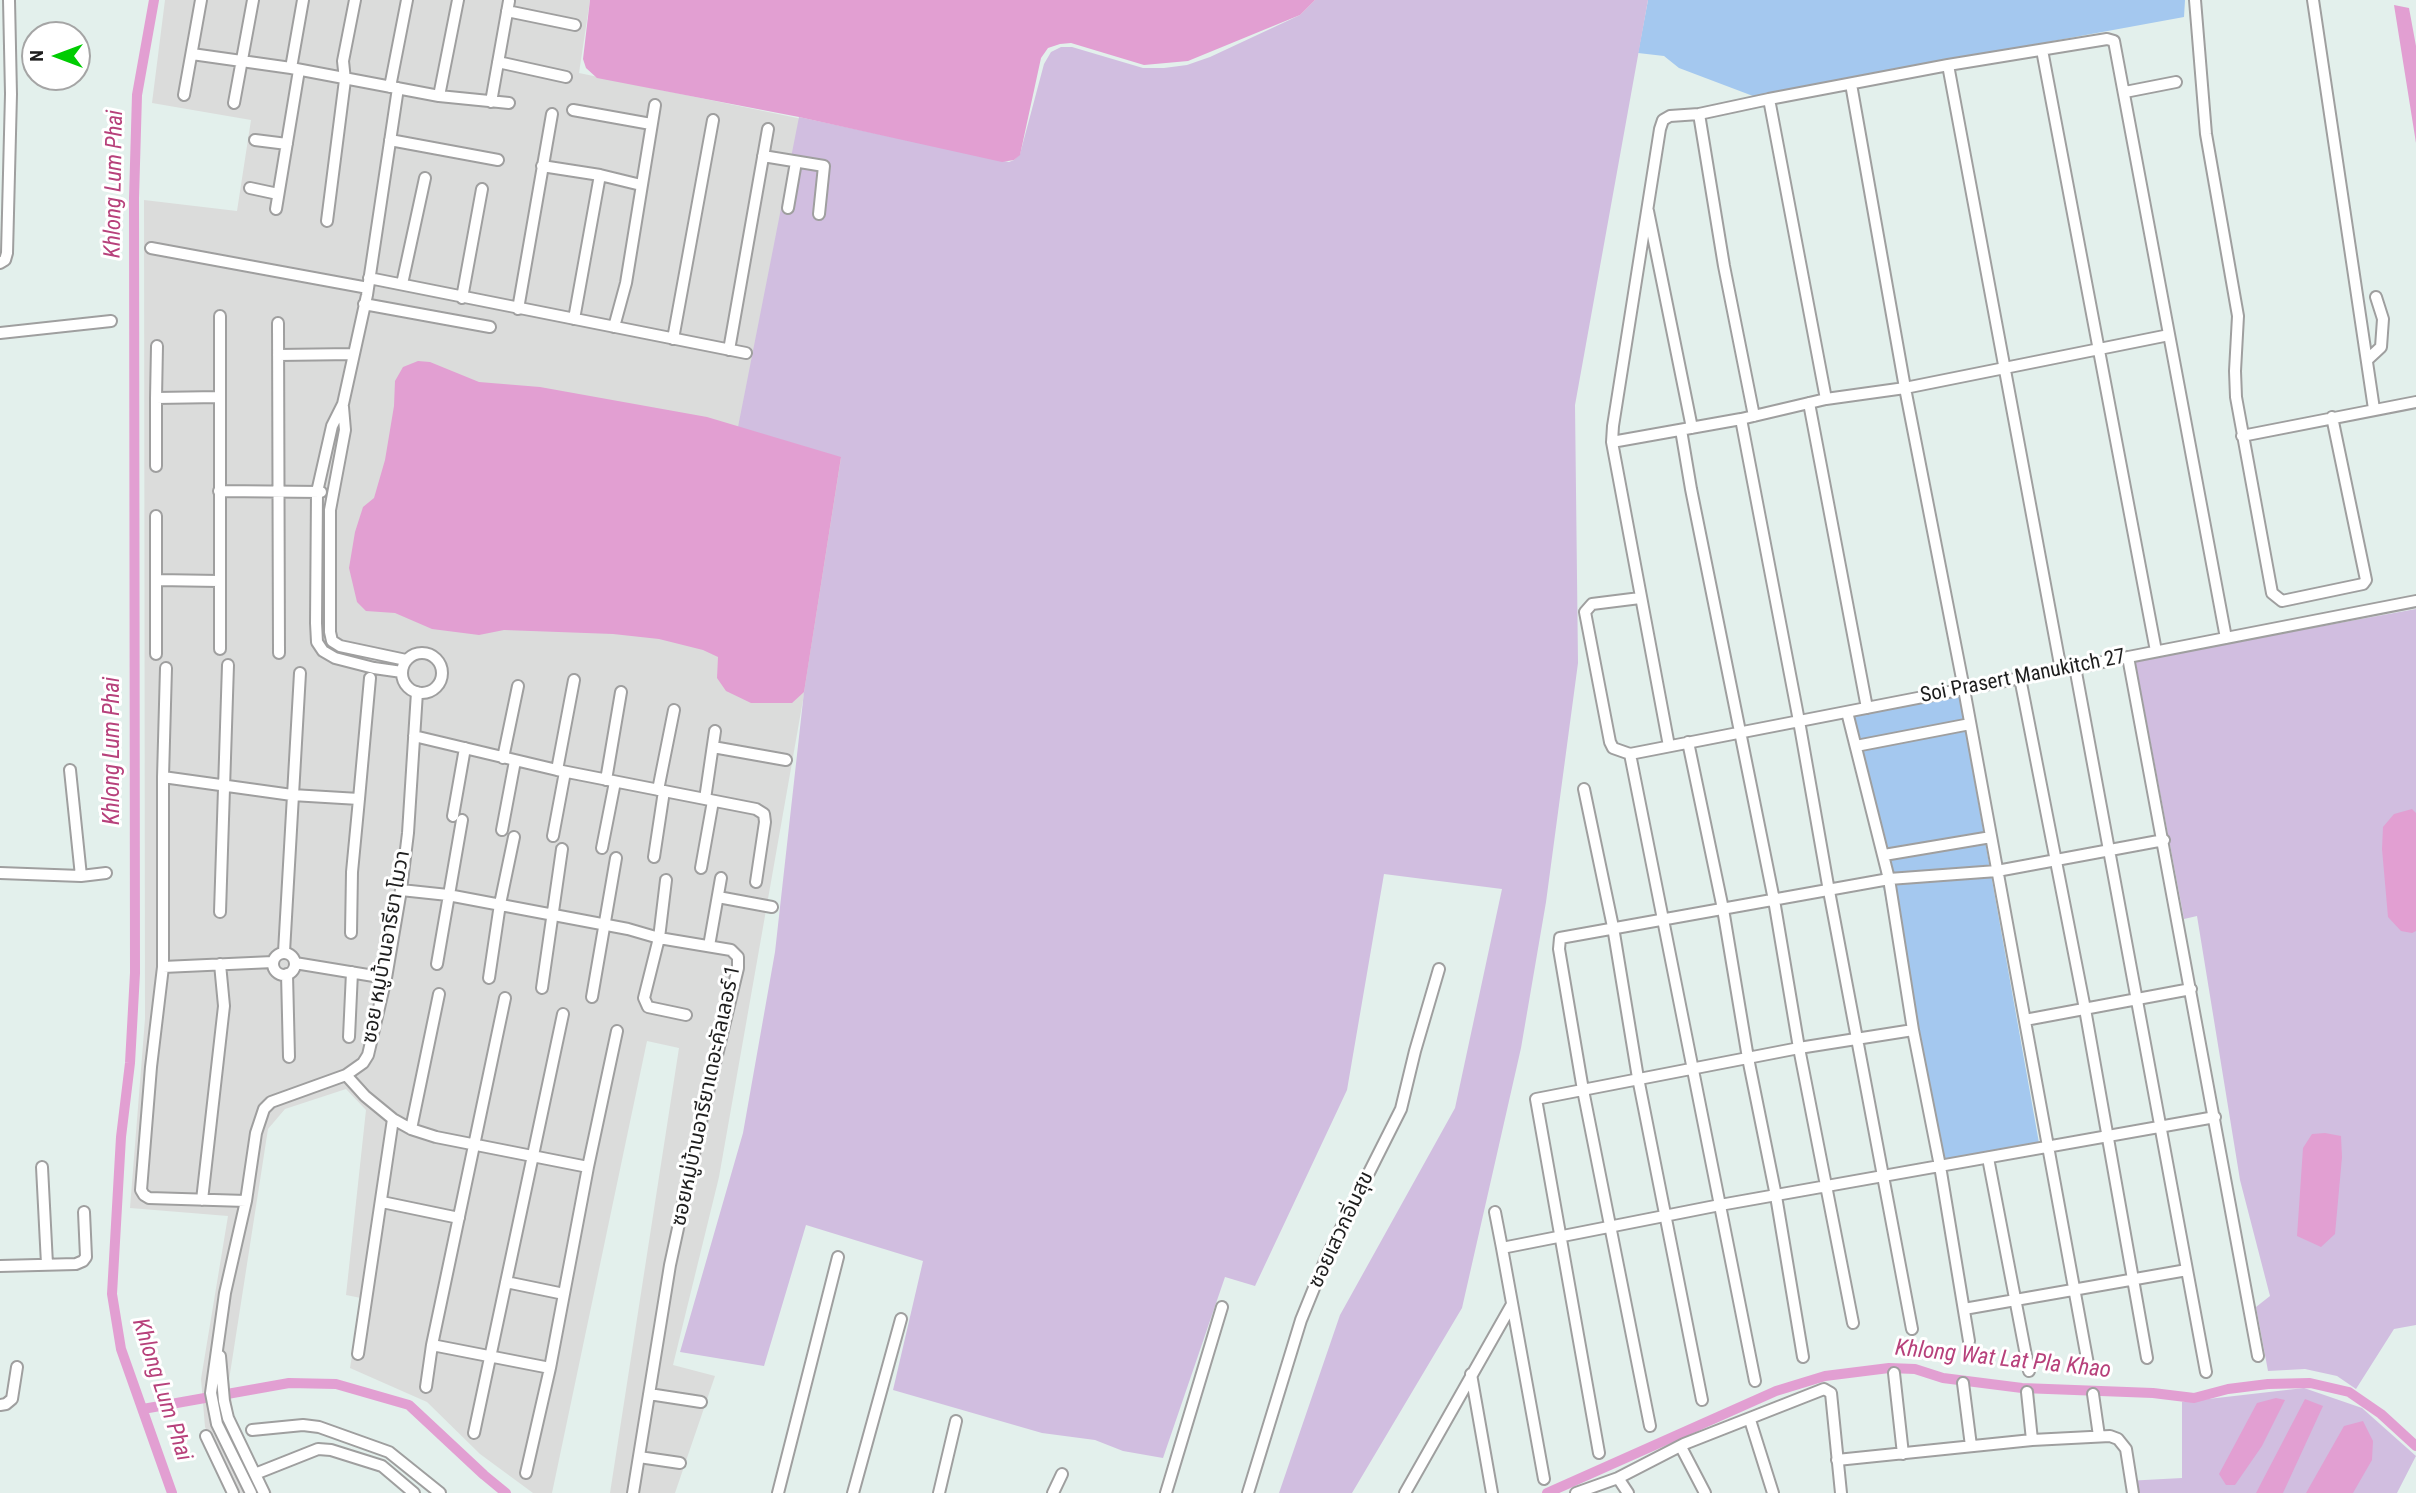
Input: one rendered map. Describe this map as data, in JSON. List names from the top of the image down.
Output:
{
  "streets": {
    "street": [
      "Soi Prasert Manukitch 27",
      "ซอย หมูบ้านอารียา โมวา",
      "ซอยหมู่บ้านอารียาเดอะคัลเลอร์ 1",
      "ซอยเสวกอิ่มสุข"
    ]
  },
  "crossings": [
    ["ซอย หมูบ้านอารียา โมวา", "ซอยหมู่บ้านอารียาเดอะคัลเลอร์ 1"]
  ],
  "water": ["Khlong Lum Phai", "Khlong Wat Lat Pla Khao"],
  "north": "left"
}
